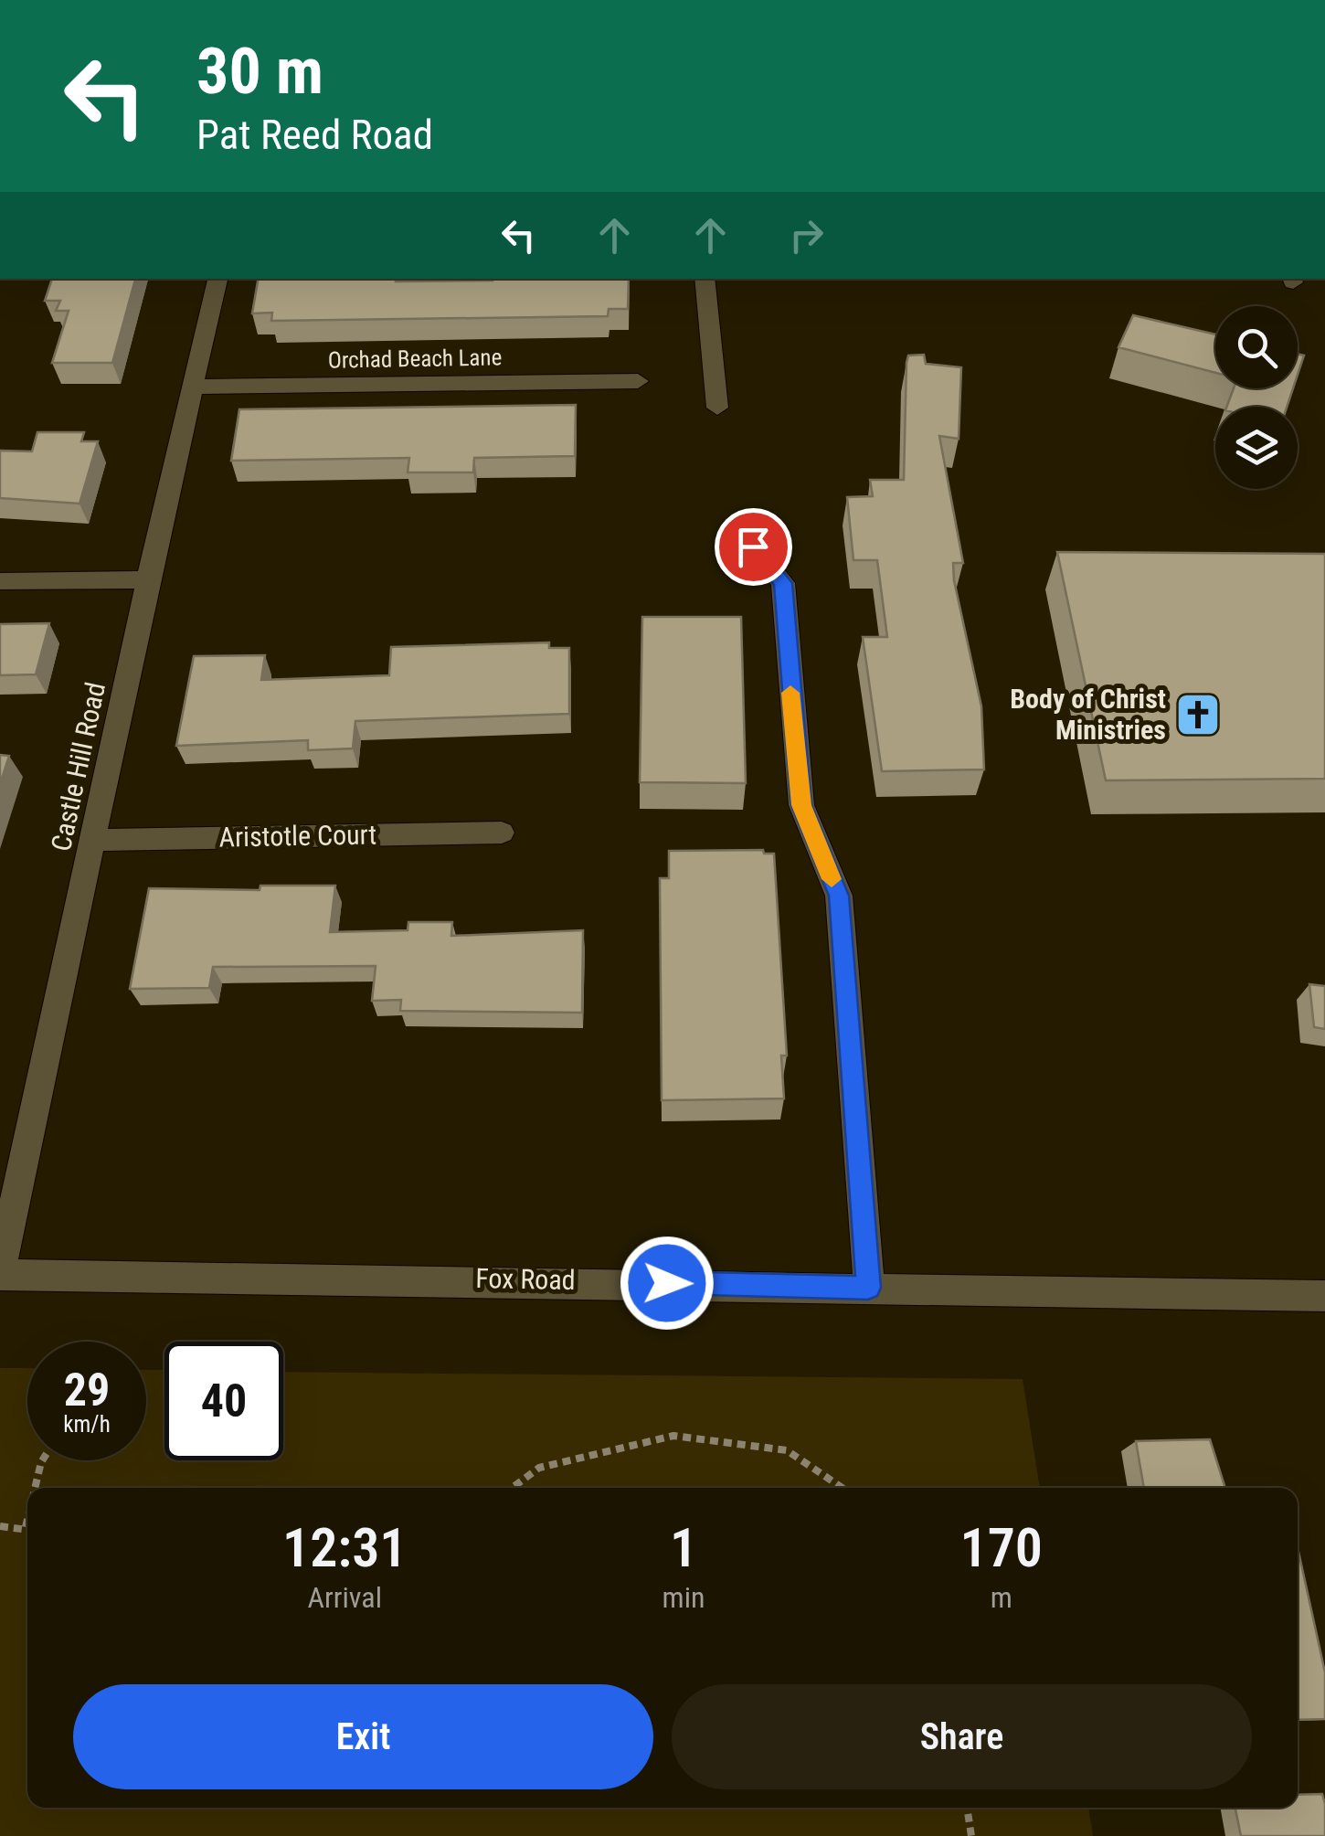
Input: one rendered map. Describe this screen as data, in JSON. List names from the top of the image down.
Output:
{
  "streets": {
    "street": [
      "Orchad Beach Lane",
      "Castle Hill Road",
      "Aristotle Court",
      "Fox Road"
    ]
  },
  "crossings": [
    ["Orchad Beach Lane", "Castle Hill Road"],
    ["Castle Hill Road", "Aristotle Court"],
    ["Castle Hill Road", "Fox Road"]
  ],
  "places": {
    "church": ["Body of Christ Ministries"]
  },
  "page": {
    "turn": ["30 m", "Pat Reed Road"],
    "speed": "29 km/h",
    "limit": "40",
    "eta": [
      "12:31",
      "Arrival",
      "1",
      "min",
      "170",
      "m"
    ],
    "buttons": ["Exit", "Share"]
  }
}
